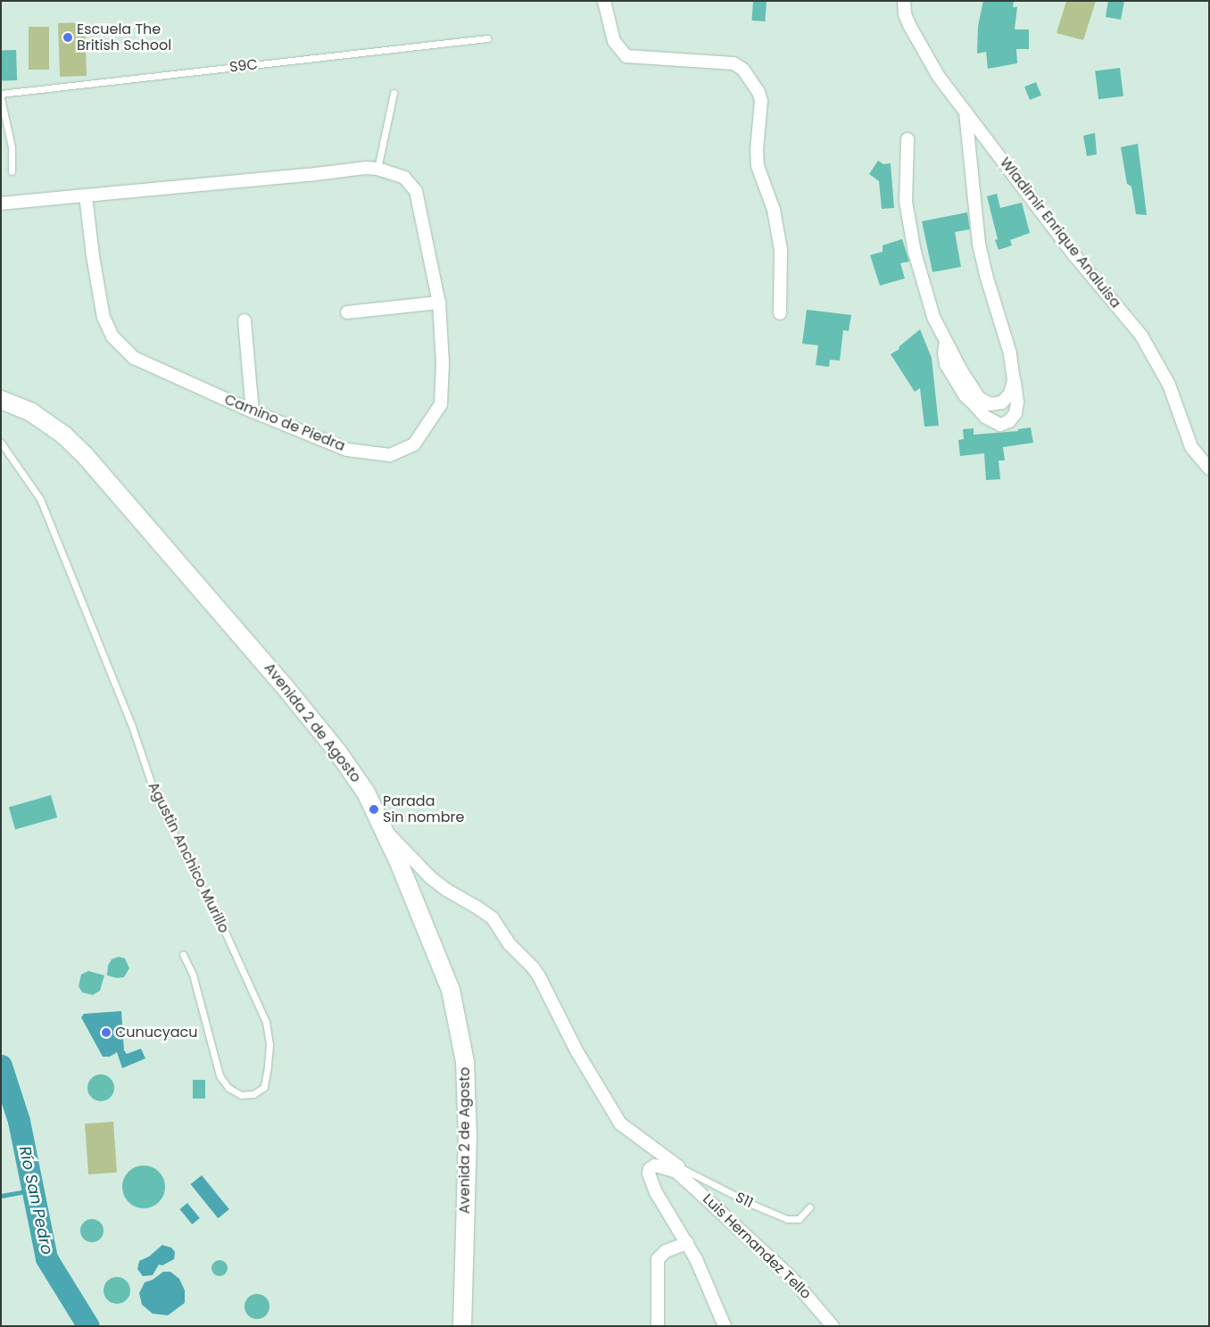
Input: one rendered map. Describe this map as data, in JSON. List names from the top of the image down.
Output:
{
  "streets": {
    "main road": ["Avenida 2 de Agosto"],
    "street": ["Wladimir Enrique Analuisa", "Camino de Piedra", "Luis Hernandez Tello"],
    "lane": ["S9C", "Agustin Anchico Murillo", "S11"]
  },
  "crossings": [
    ["Avenida 2 de Agosto", "Luis Hernandez Tello"],
    ["S11", "Luis Hernandez Tello"]
  ],
  "water": ["Río San Pedro"],
  "places": ["Escuela The British School", "Parada Sin nombre", "Cunucyacu"]
}
